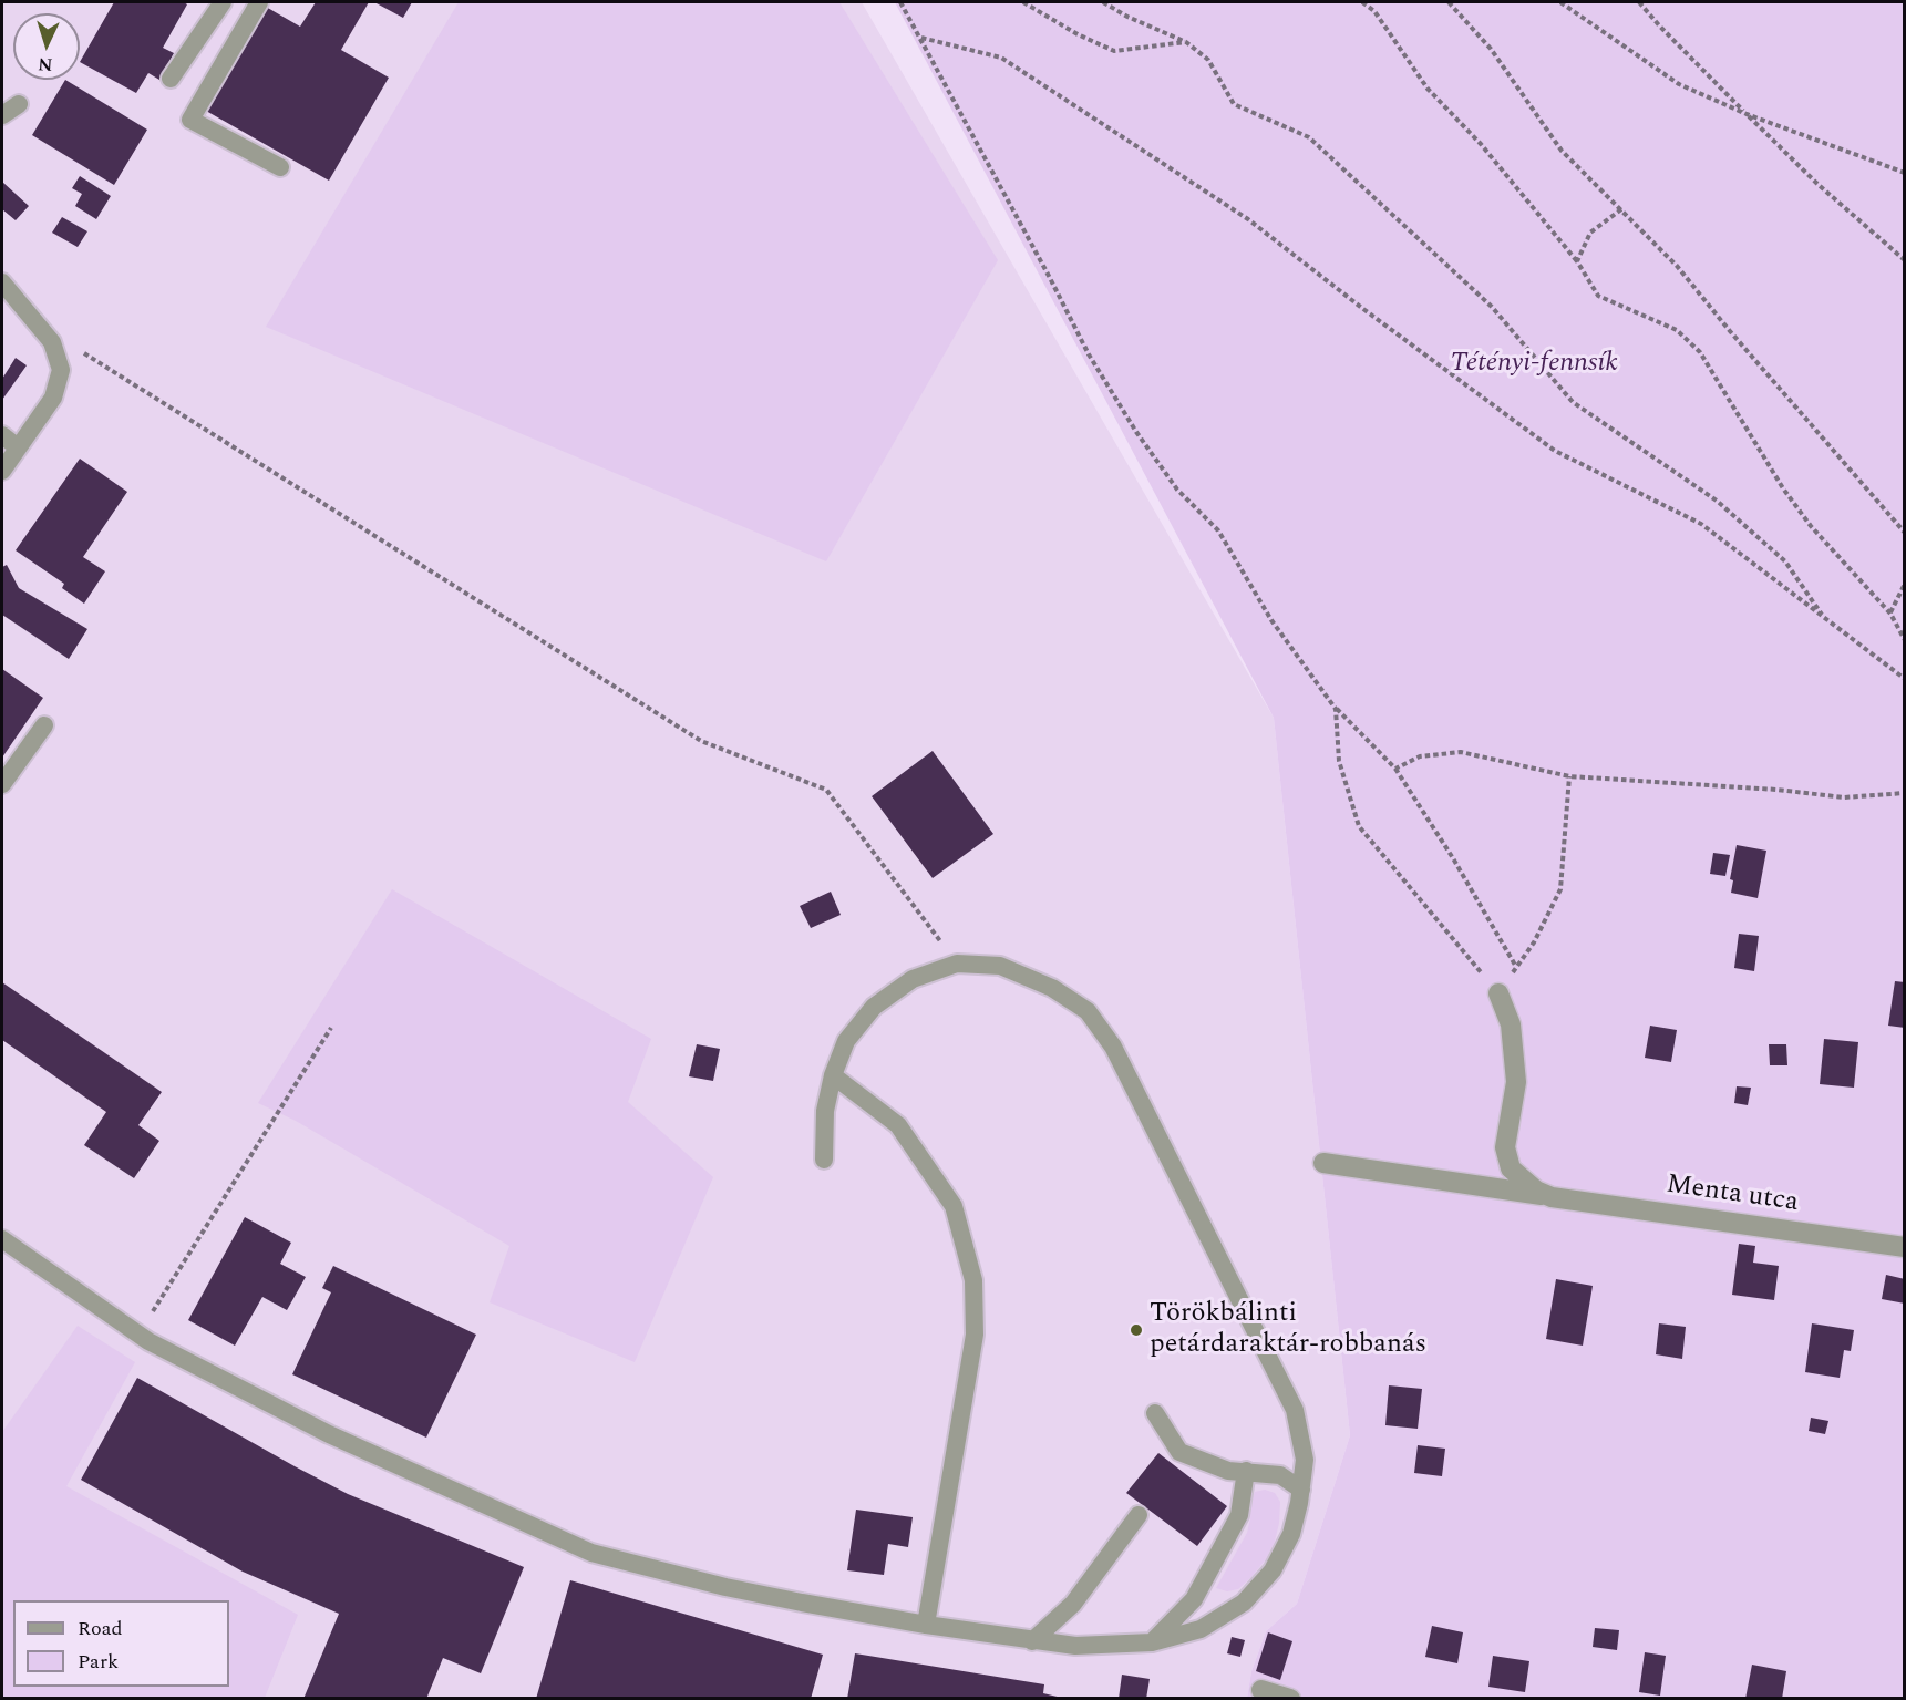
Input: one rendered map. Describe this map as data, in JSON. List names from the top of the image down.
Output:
{
  "streets": {
    "street": ["Menta utca"]
  },
  "parks": ["Tétényi-fennsík"],
  "places": ["Törökbálinti petárdaraktár-robbanás"],
  "legend": ["Road", "Park"],
  "north": "bottom"
}
